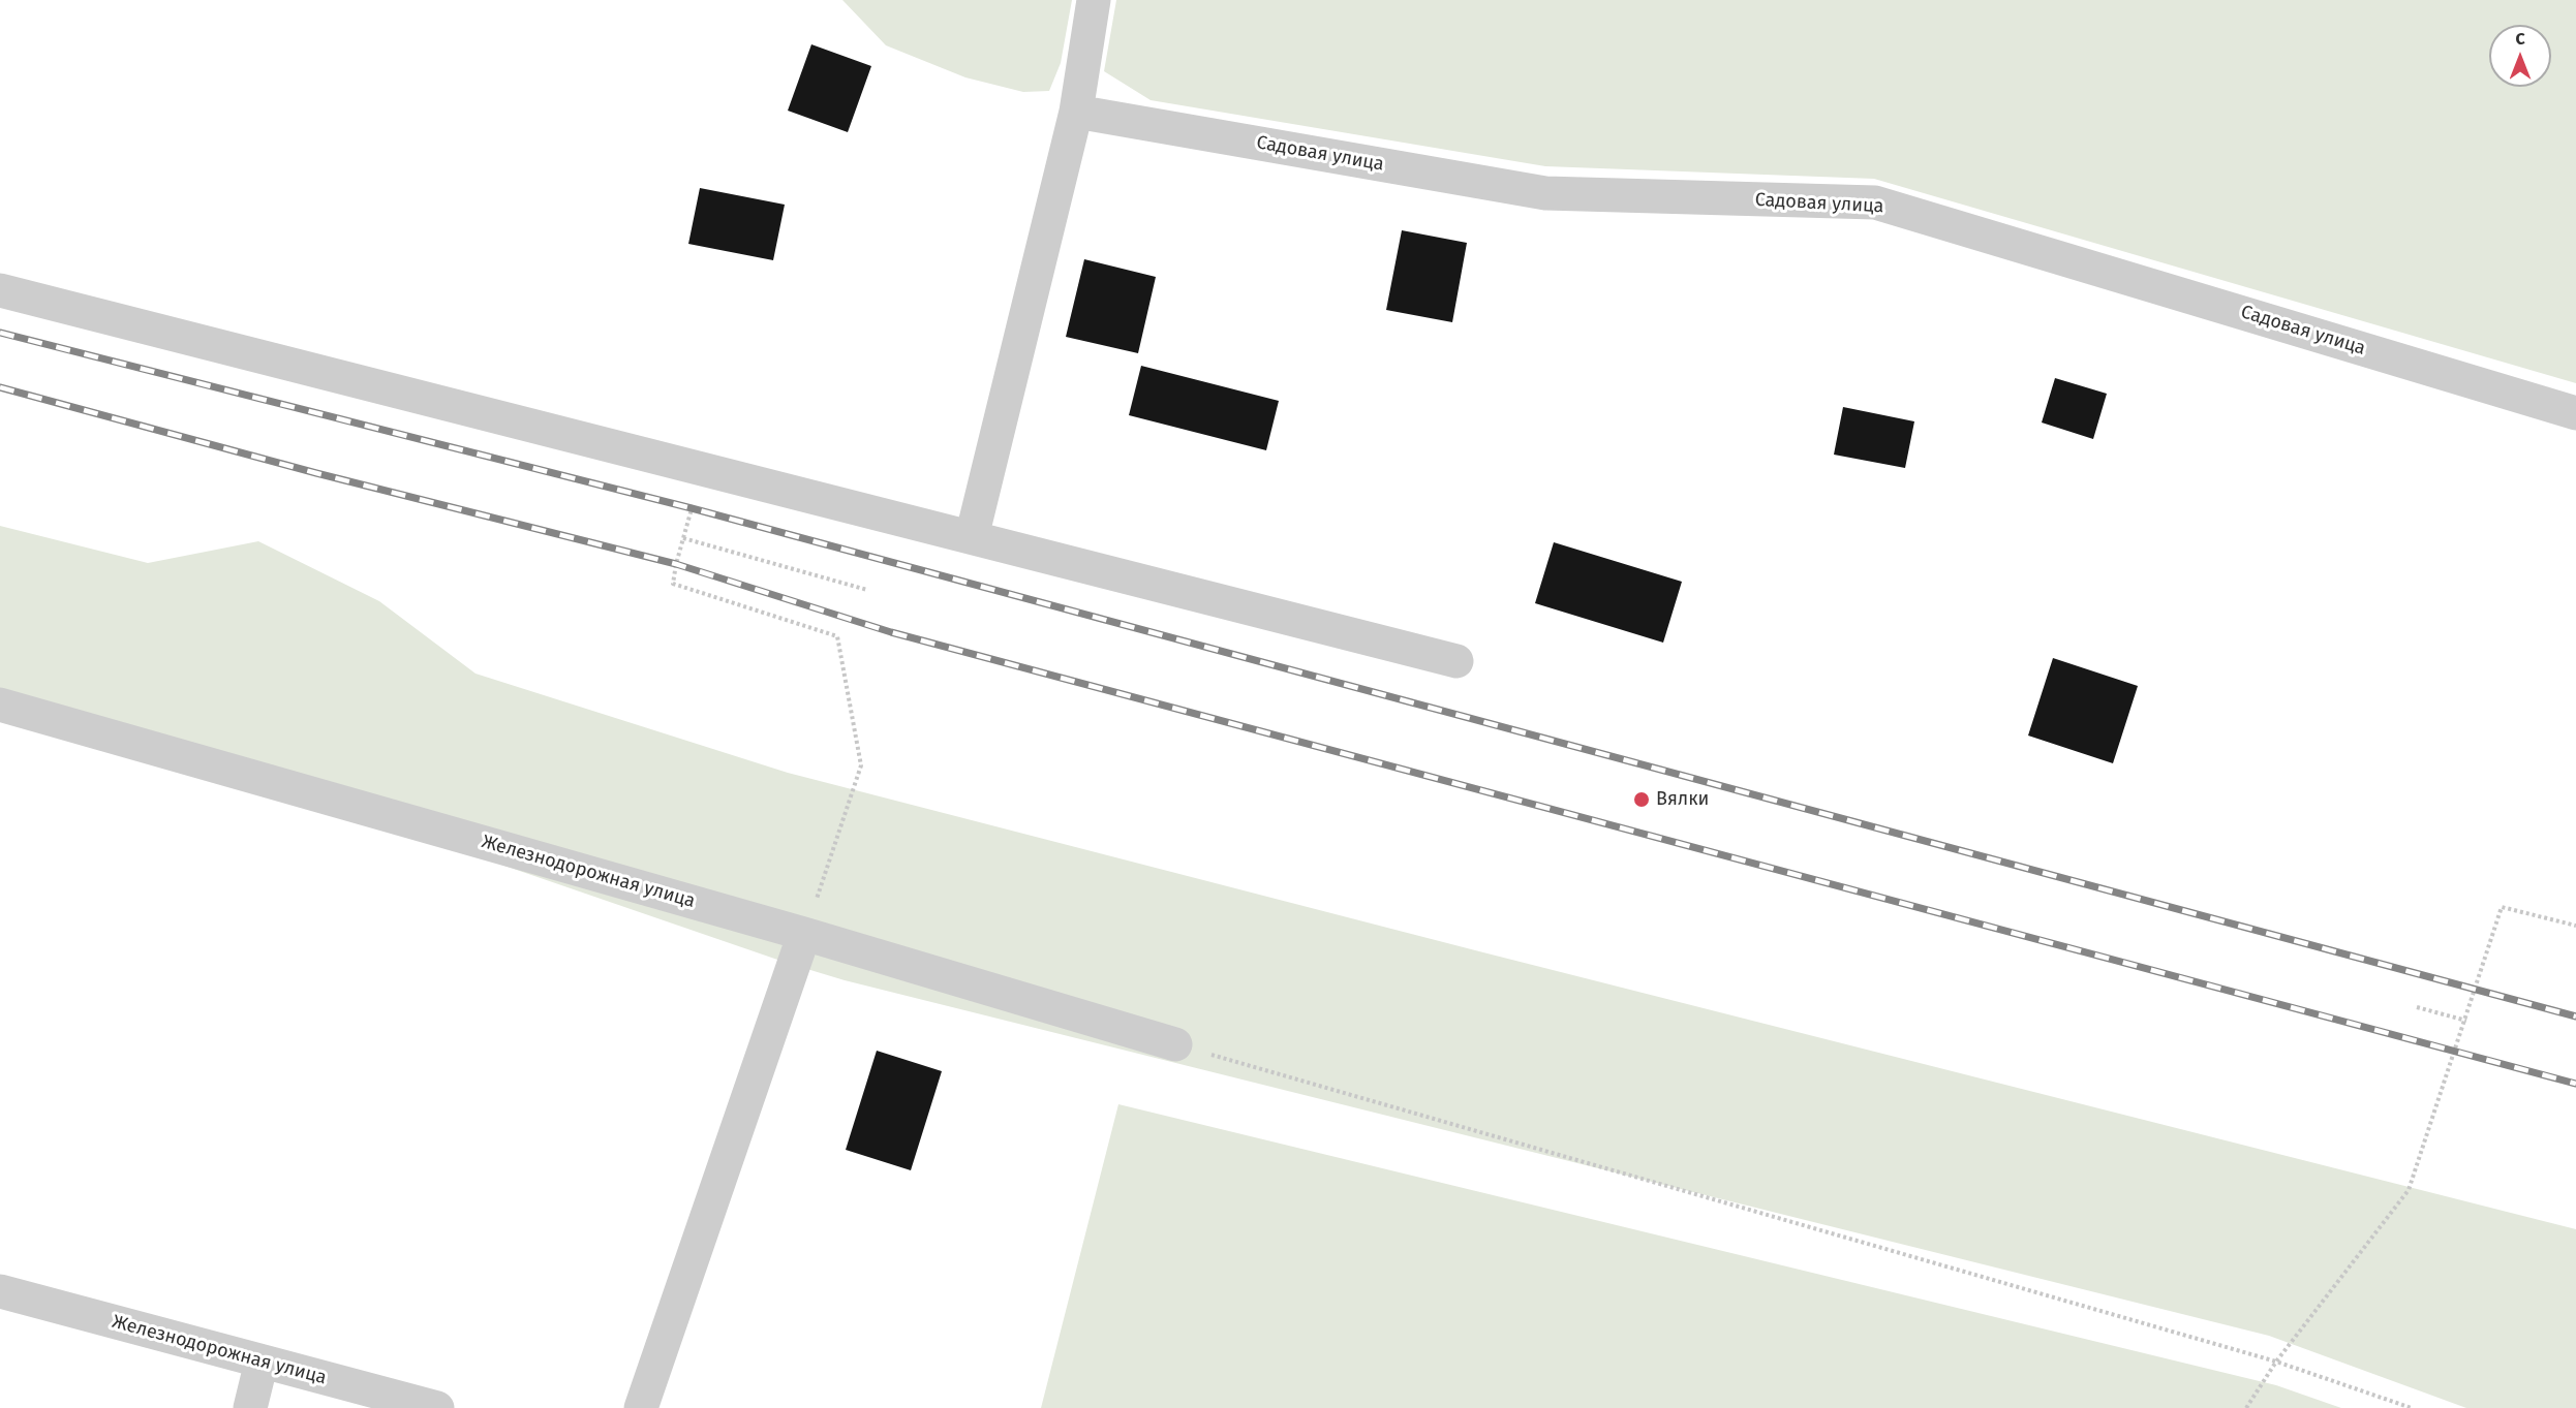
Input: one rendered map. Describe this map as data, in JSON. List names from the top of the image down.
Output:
{
  "streets": {
    "street": ["Садовая улица", "Железнодорожная улица"]
  },
  "places": ["Вялки"],
  "north": "top"
}
